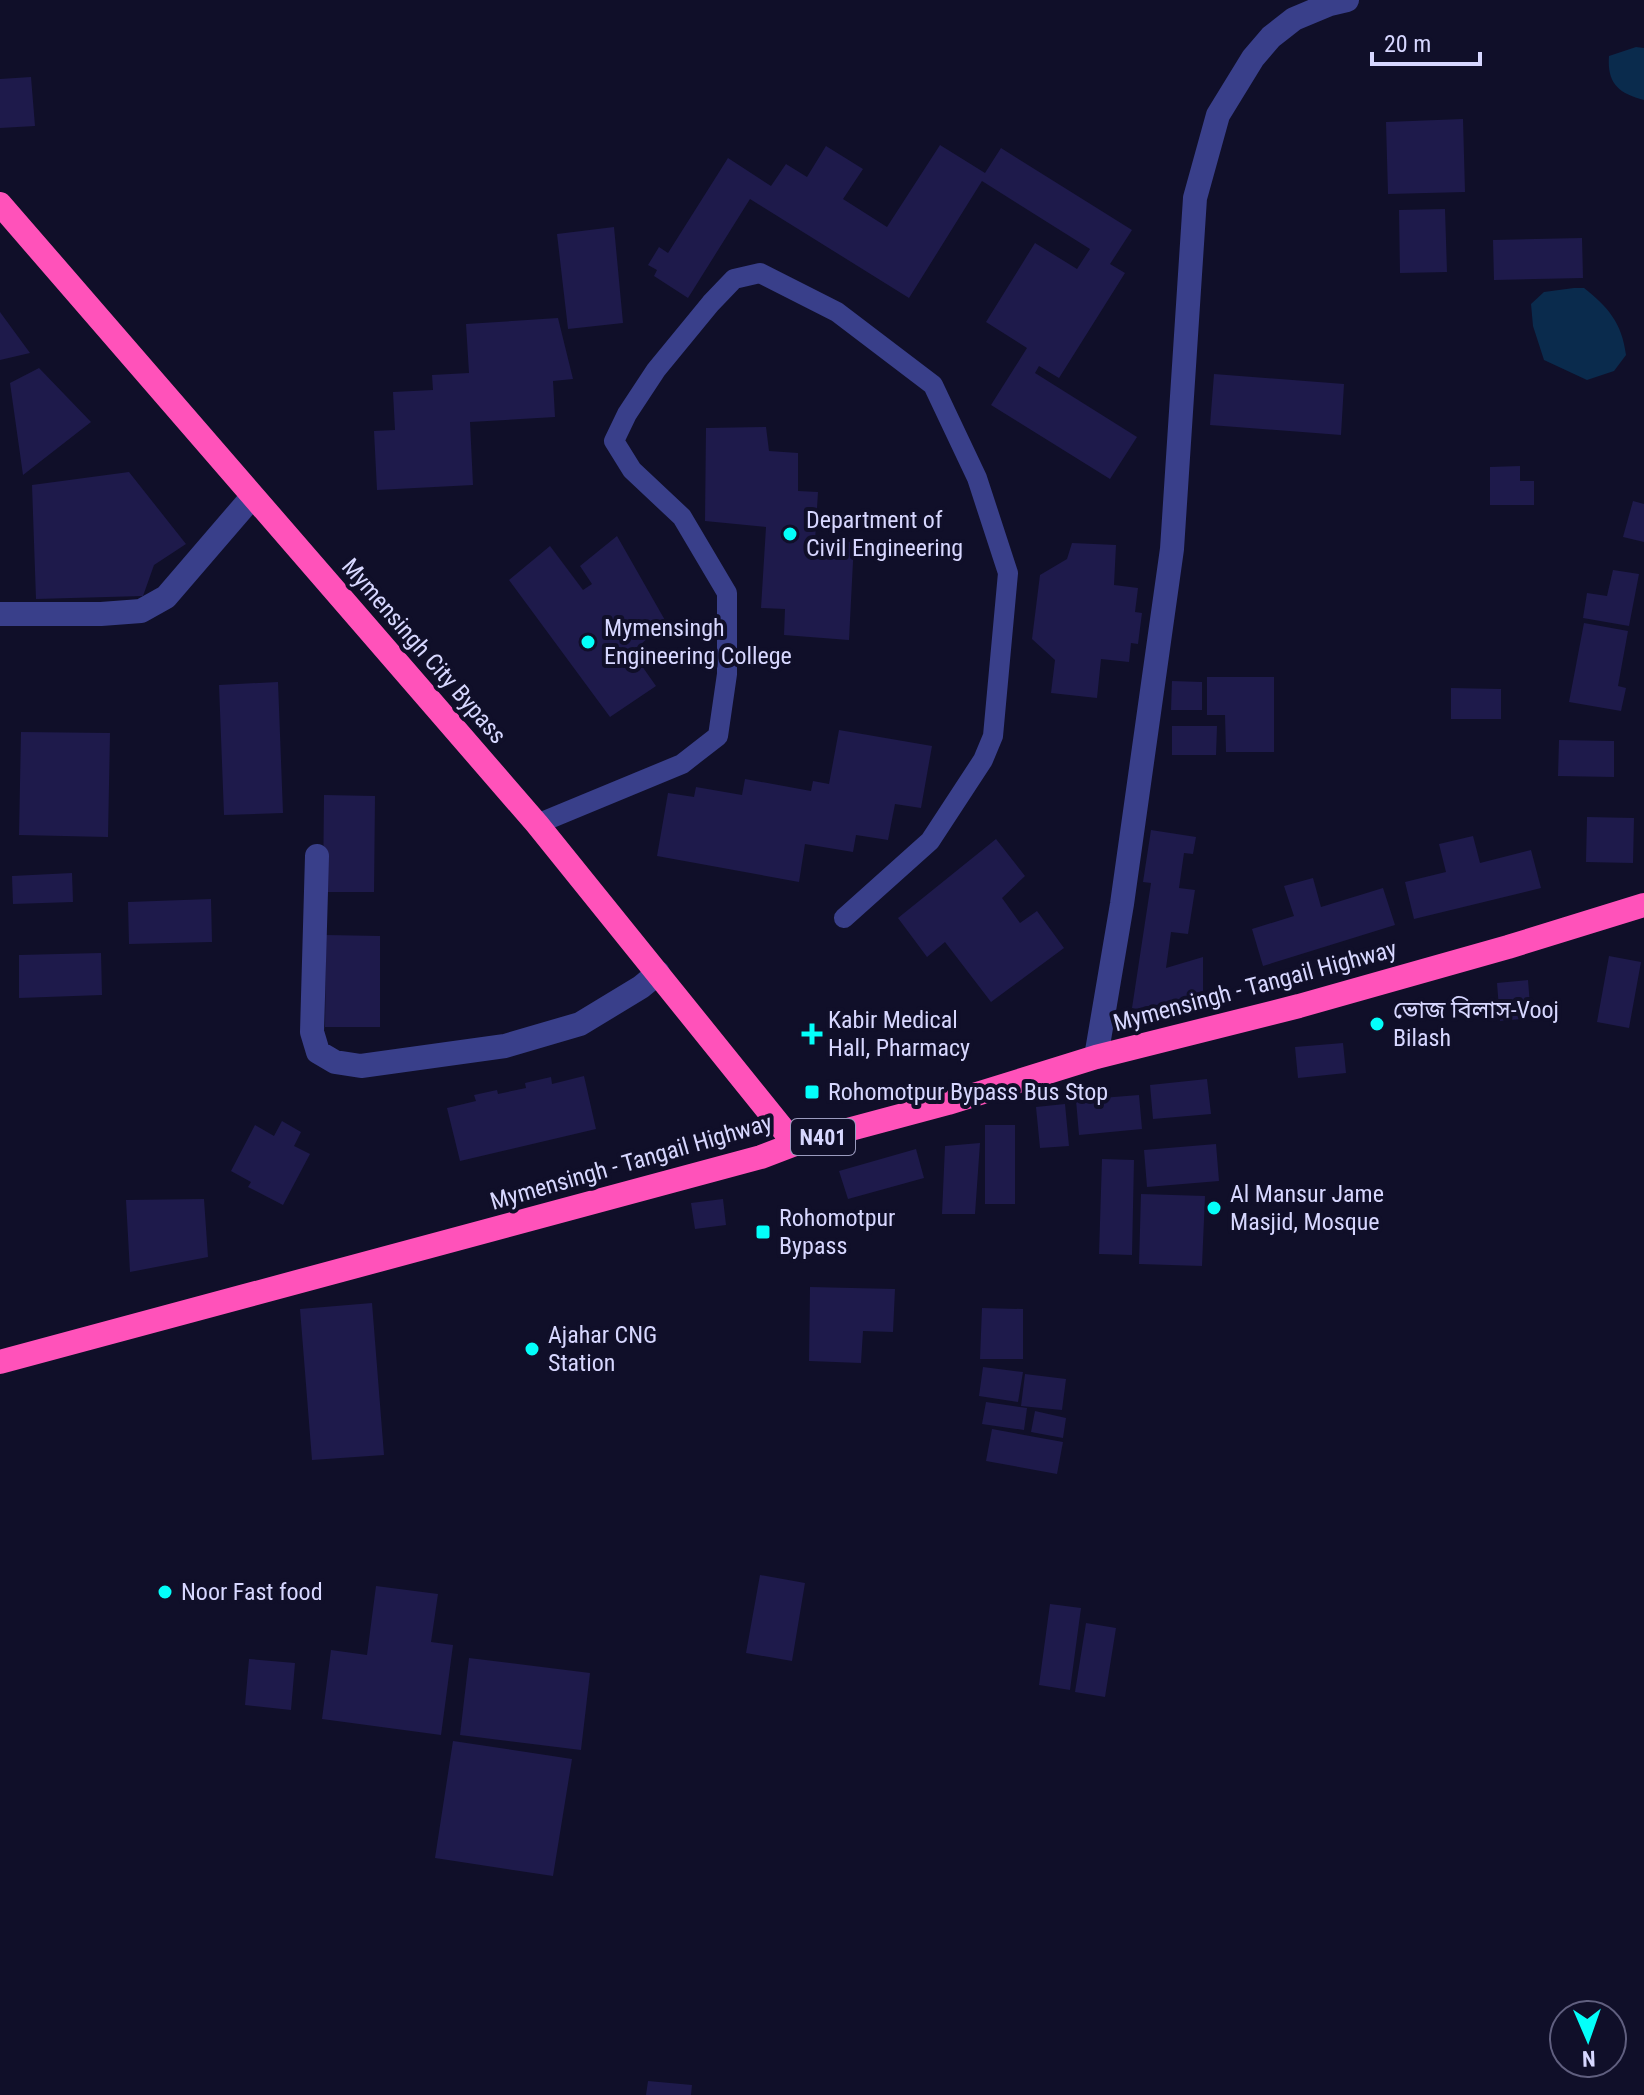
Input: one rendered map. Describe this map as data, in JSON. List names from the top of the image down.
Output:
{
  "streets": {
    "highway": ["Mymensingh City Bypass", "Mymensingh - Tangail Highway", "N401"]
  },
  "crossings": [
    ["Mymensingh City Bypass", "Mymensingh - Tangail Highway"]
  ],
  "places": {
    "other": [
      "Department of Civil Engineering",
      "Mymensingh Engineering College",
      "ভোজ বিলাস-Vooj Bilash",
      "Al Mansur Jame Masjid, Mosque",
      "Ajahar CNG Station",
      "Noor Fast food"
    ],
    "health": ["Kabir Medical Hall, Pharmacy"],
    "transit": ["Rohomotpur Bypass Bus Stop", "Rohomotpur Bypass"]
  },
  "scale_bar": "20 m",
  "north": "bottom"
}
